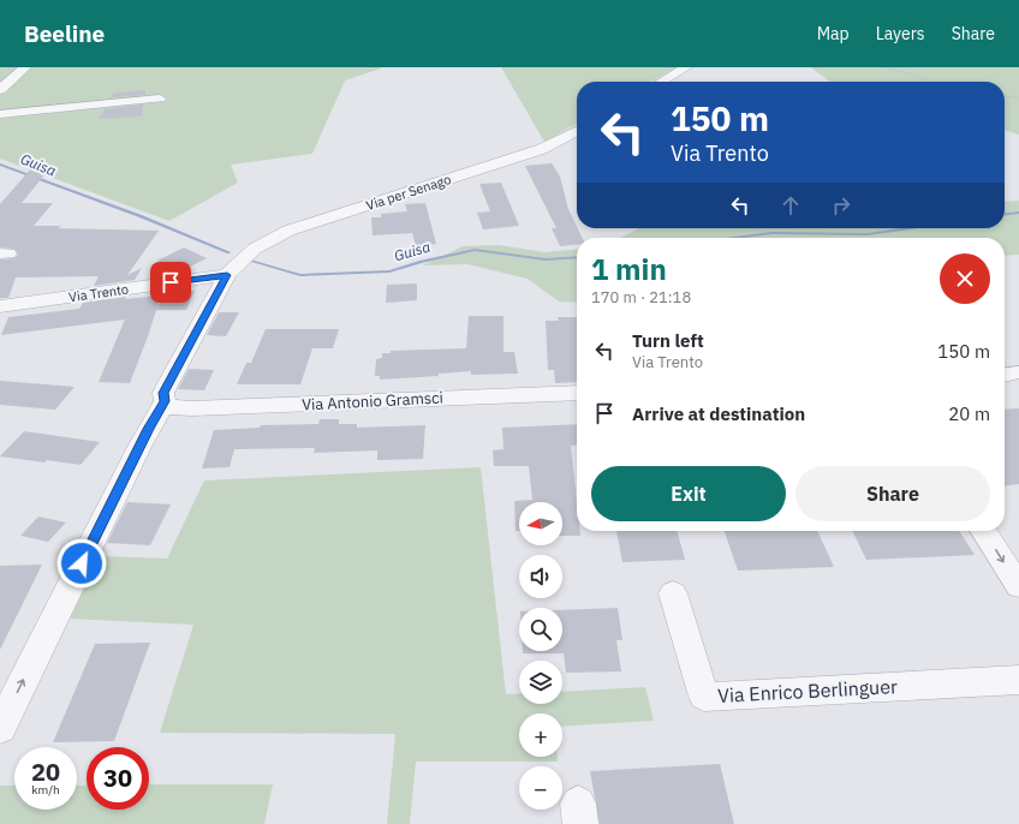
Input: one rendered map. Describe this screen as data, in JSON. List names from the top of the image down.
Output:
{
  "streets": {
    "street": [
      "Via per Senago",
      "Via Trento",
      "Via Antonio Gramsci",
      "Via Enrico Berlinguer"
    ]
  },
  "crossings": [
    ["Via per Senago", "Via Trento"]
  ],
  "water": ["Guisa"],
  "north": "left",
  "page": {
    "header": "Beeline",
    "nav": ["Map", "Layers", "Share"],
    "turn": ["150 m", "Via Trento"],
    "heading": ["1 min", "170 m · 21:18"],
    "list": [
      {
        "name": "Turn left",
        "note": "Via Trento",
        "value": "150 m"
      },
      {
        "name": "Arrive at destination",
        "value": "20 m"
      }
    ],
    "buttons": ["Exit", "Share"],
    "map_buttons": ["+", "−"],
    "speed": "20 km/h",
    "limit": "30"
  }
}
